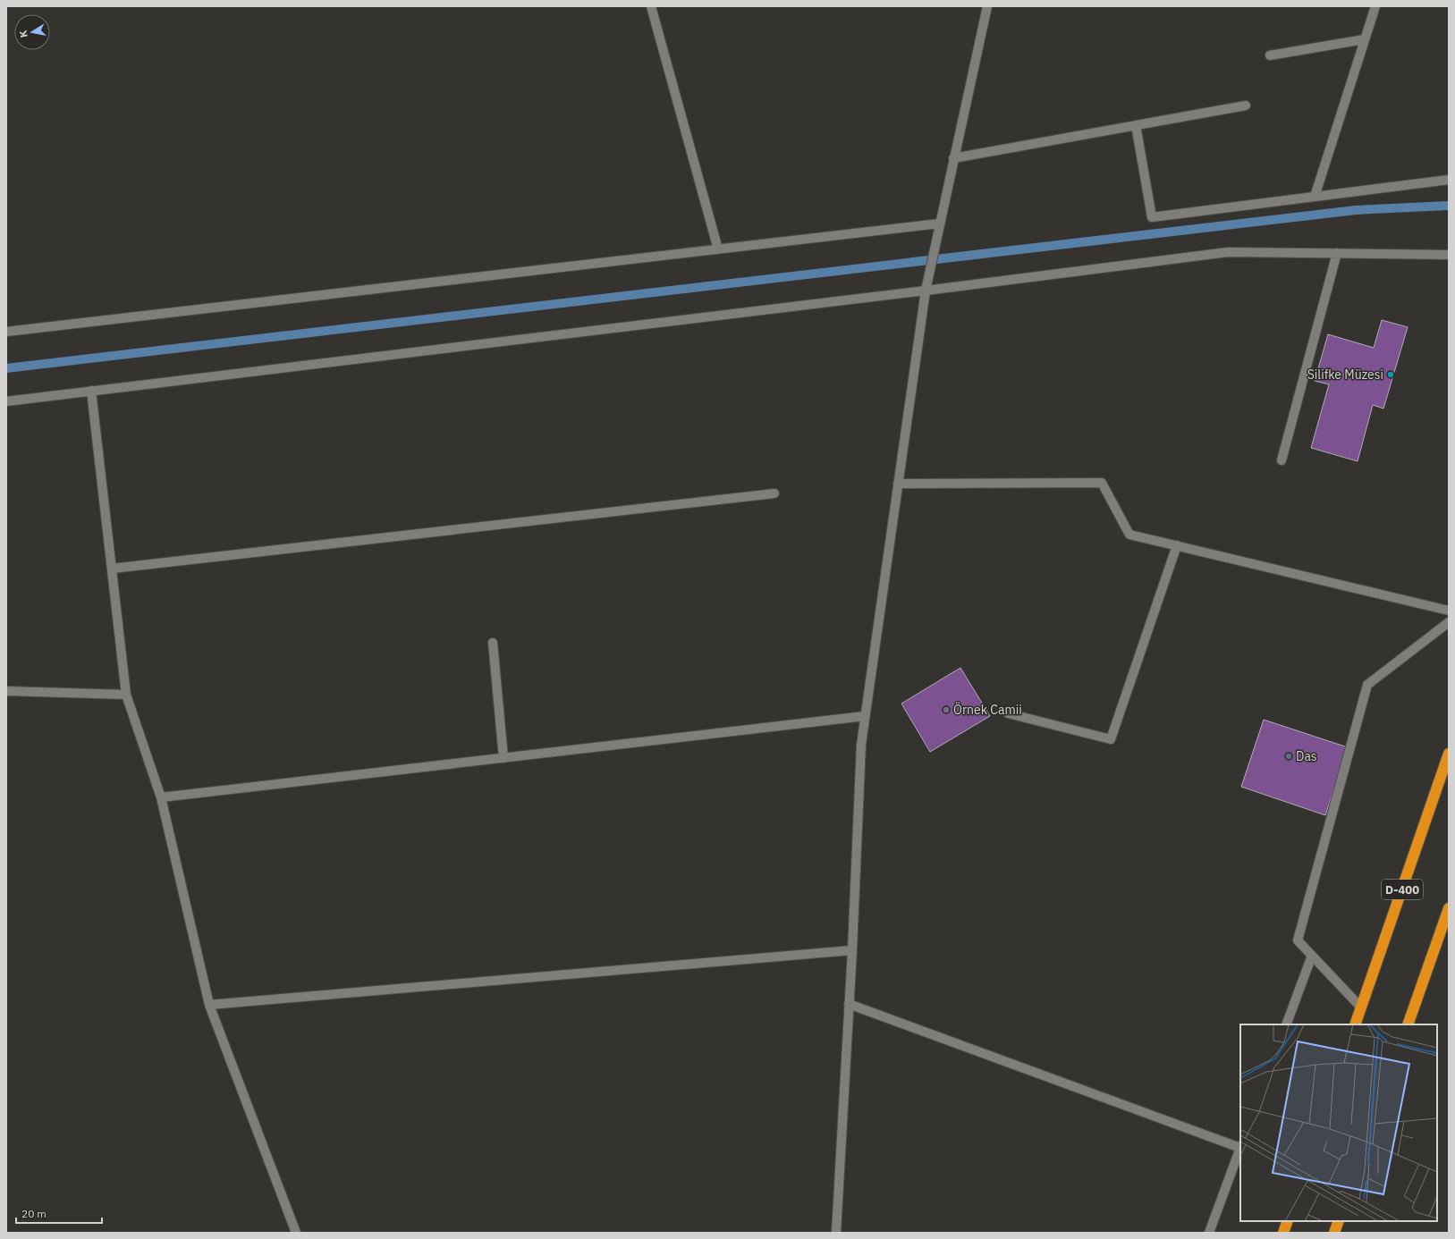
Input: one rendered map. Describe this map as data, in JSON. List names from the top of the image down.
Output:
{
  "streets": {
    "highway": ["D-400"]
  },
  "places": ["Silifke Müzesi", "Örnek Camii", "Das"],
  "scale_bar": "20 m",
  "north": "left"
}
